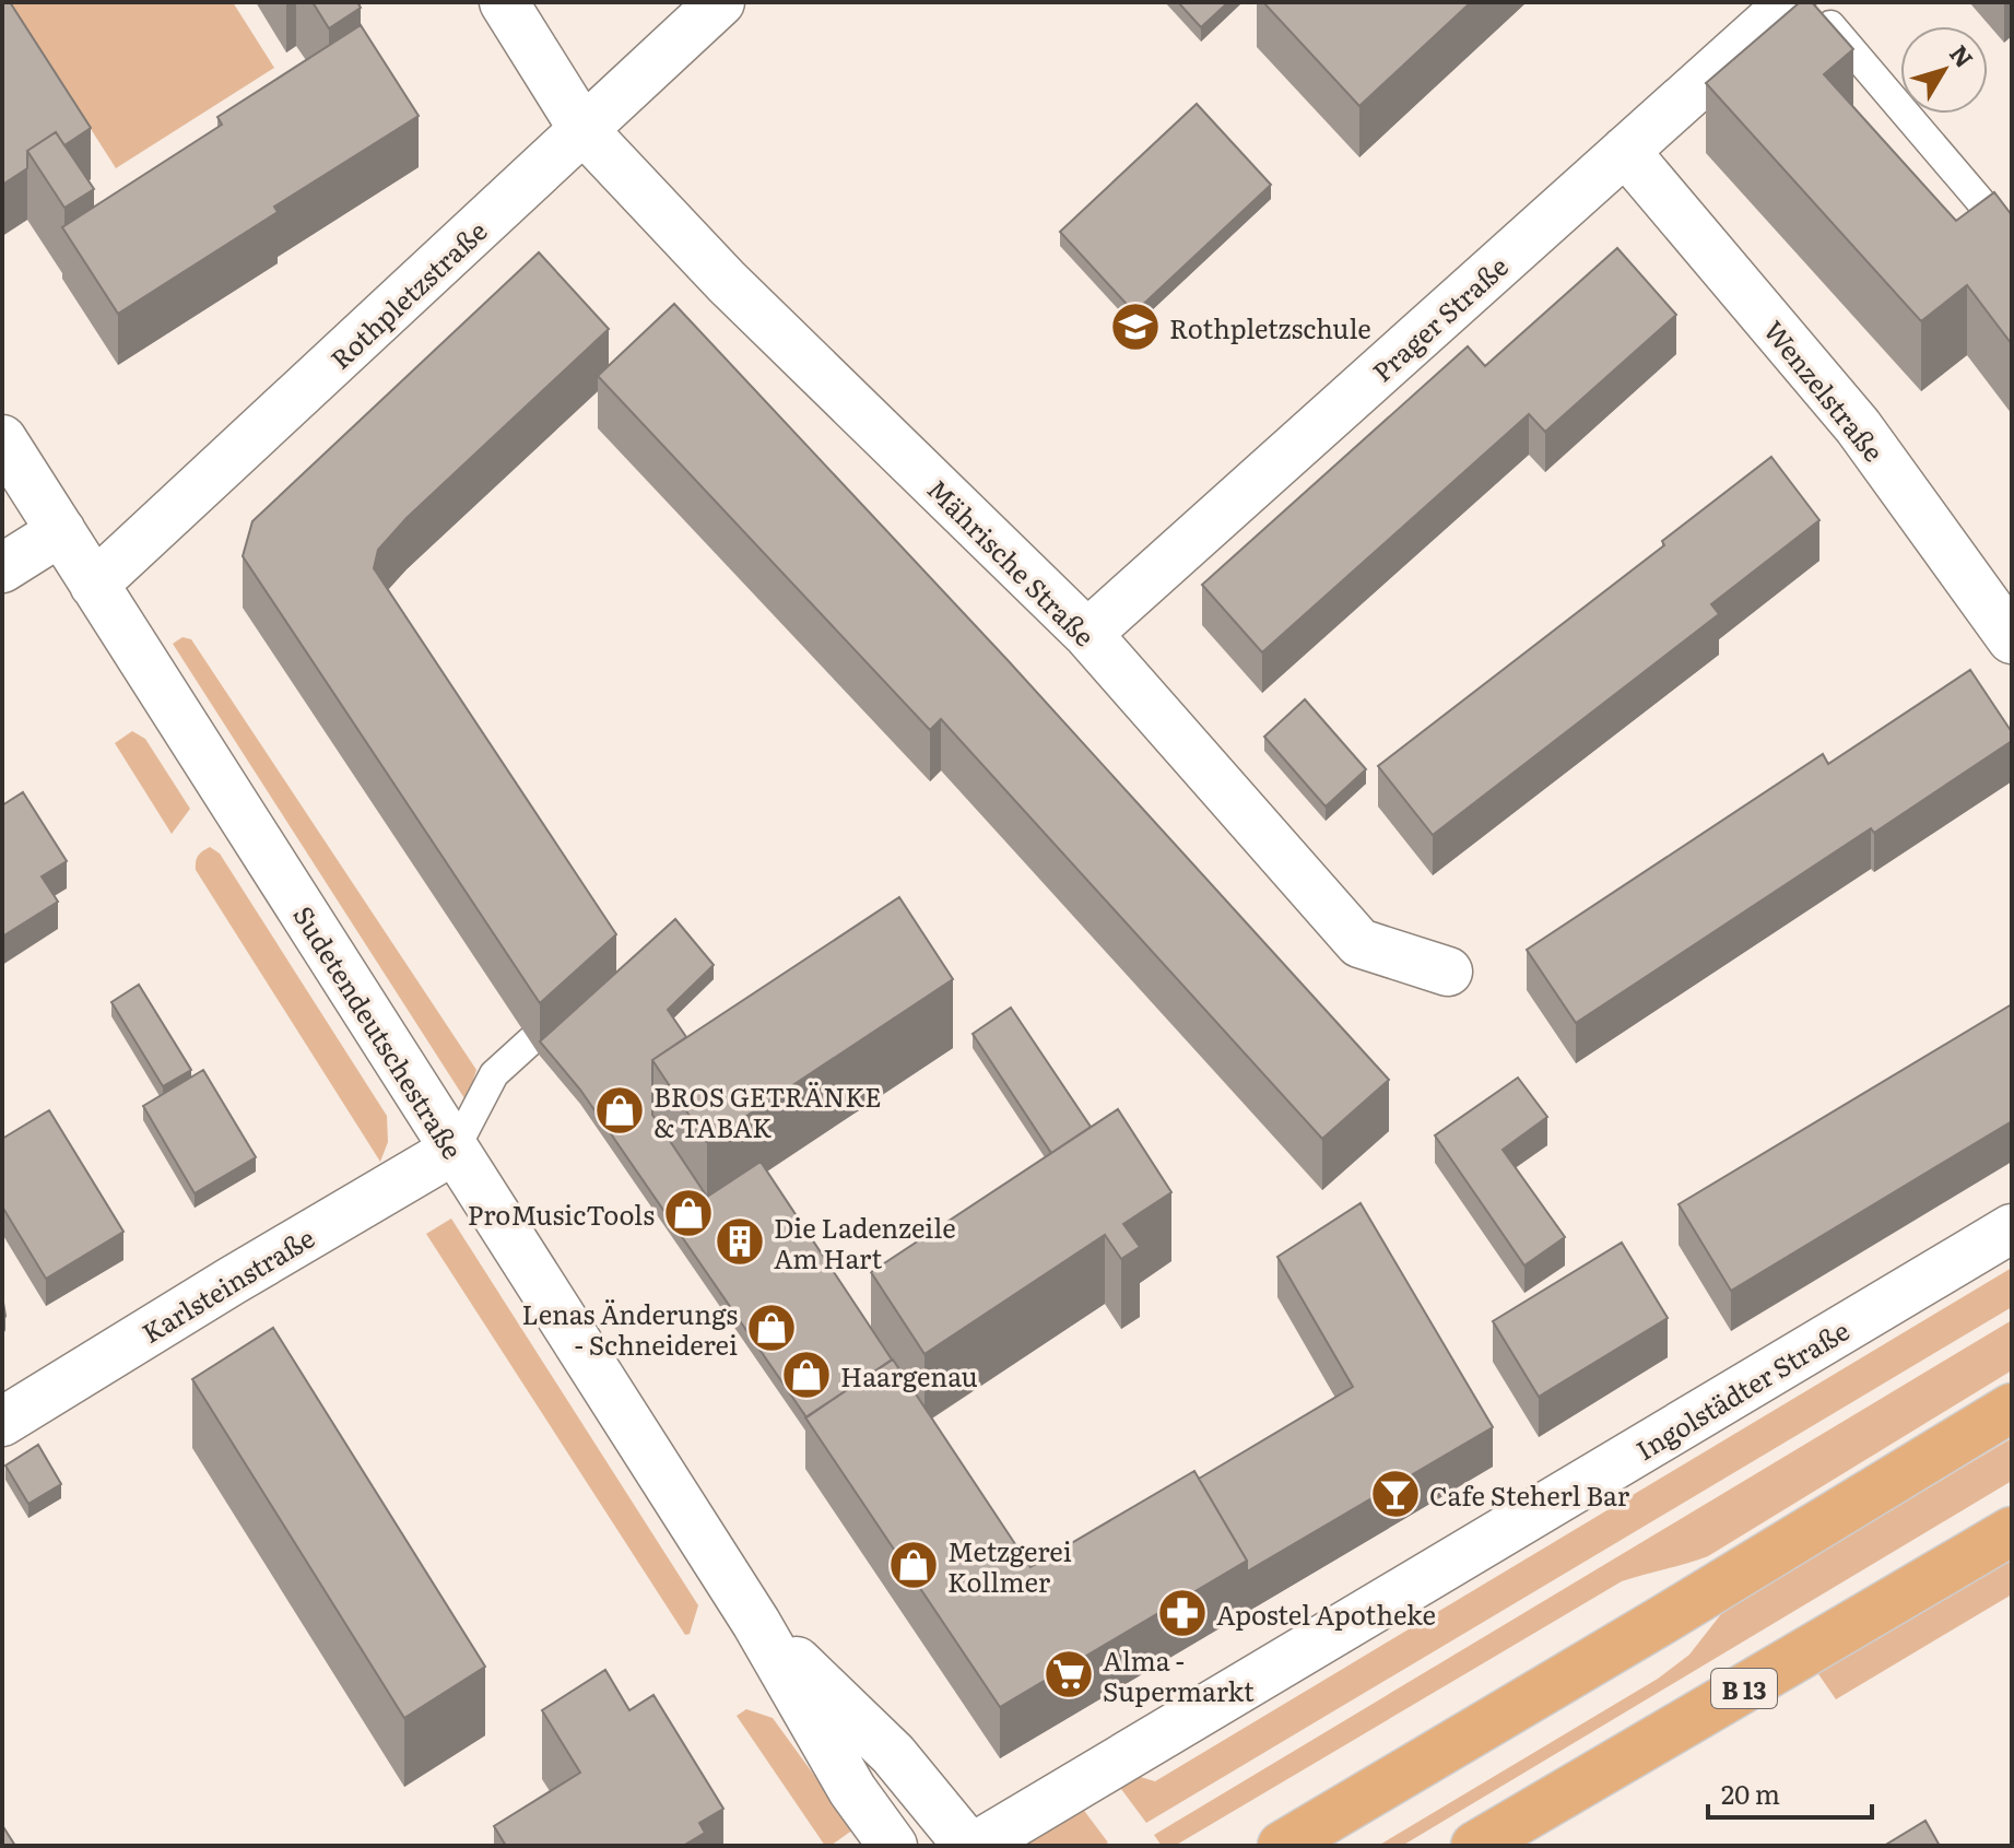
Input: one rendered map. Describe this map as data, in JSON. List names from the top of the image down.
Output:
{
  "streets": {
    "main road": ["B 13"],
    "street": [
      "Rothpletzstraße",
      "Prager Straße",
      "Wenzelstraße",
      "Mährische Straße",
      "Sudetendeutschestraße",
      "Karlsteinstraße",
      "Ingolstädter Straße"
    ]
  },
  "crossings": [
    ["Rothpletzstraße", "Mährische Straße"],
    ["Rothpletzstraße", "Sudetendeutschestraße"],
    ["Prager Straße", "Wenzelstraße"],
    ["Prager Straße", "Mährische Straße"],
    ["Sudetendeutschestraße", "Karlsteinstraße"]
  ],
  "places": {
    "school or university": ["Rothpletzschule"],
    "shop": [
      "BROS GETRÄNKE & TABAK",
      "ProMusicTools",
      "Lenas Änderungs - Schneiderei",
      "Haargenau",
      "Metzgerei Kollmer"
    ],
    "building": ["Die Ladenzeile Am Hart"],
    "bar": ["Cafe Steherl Bar"],
    "pharmacy": ["Apostel Apotheke"],
    "supermarket": ["Alma - Supermarkt"]
  },
  "scale_bar": "20 m",
  "north": "top right"
}
